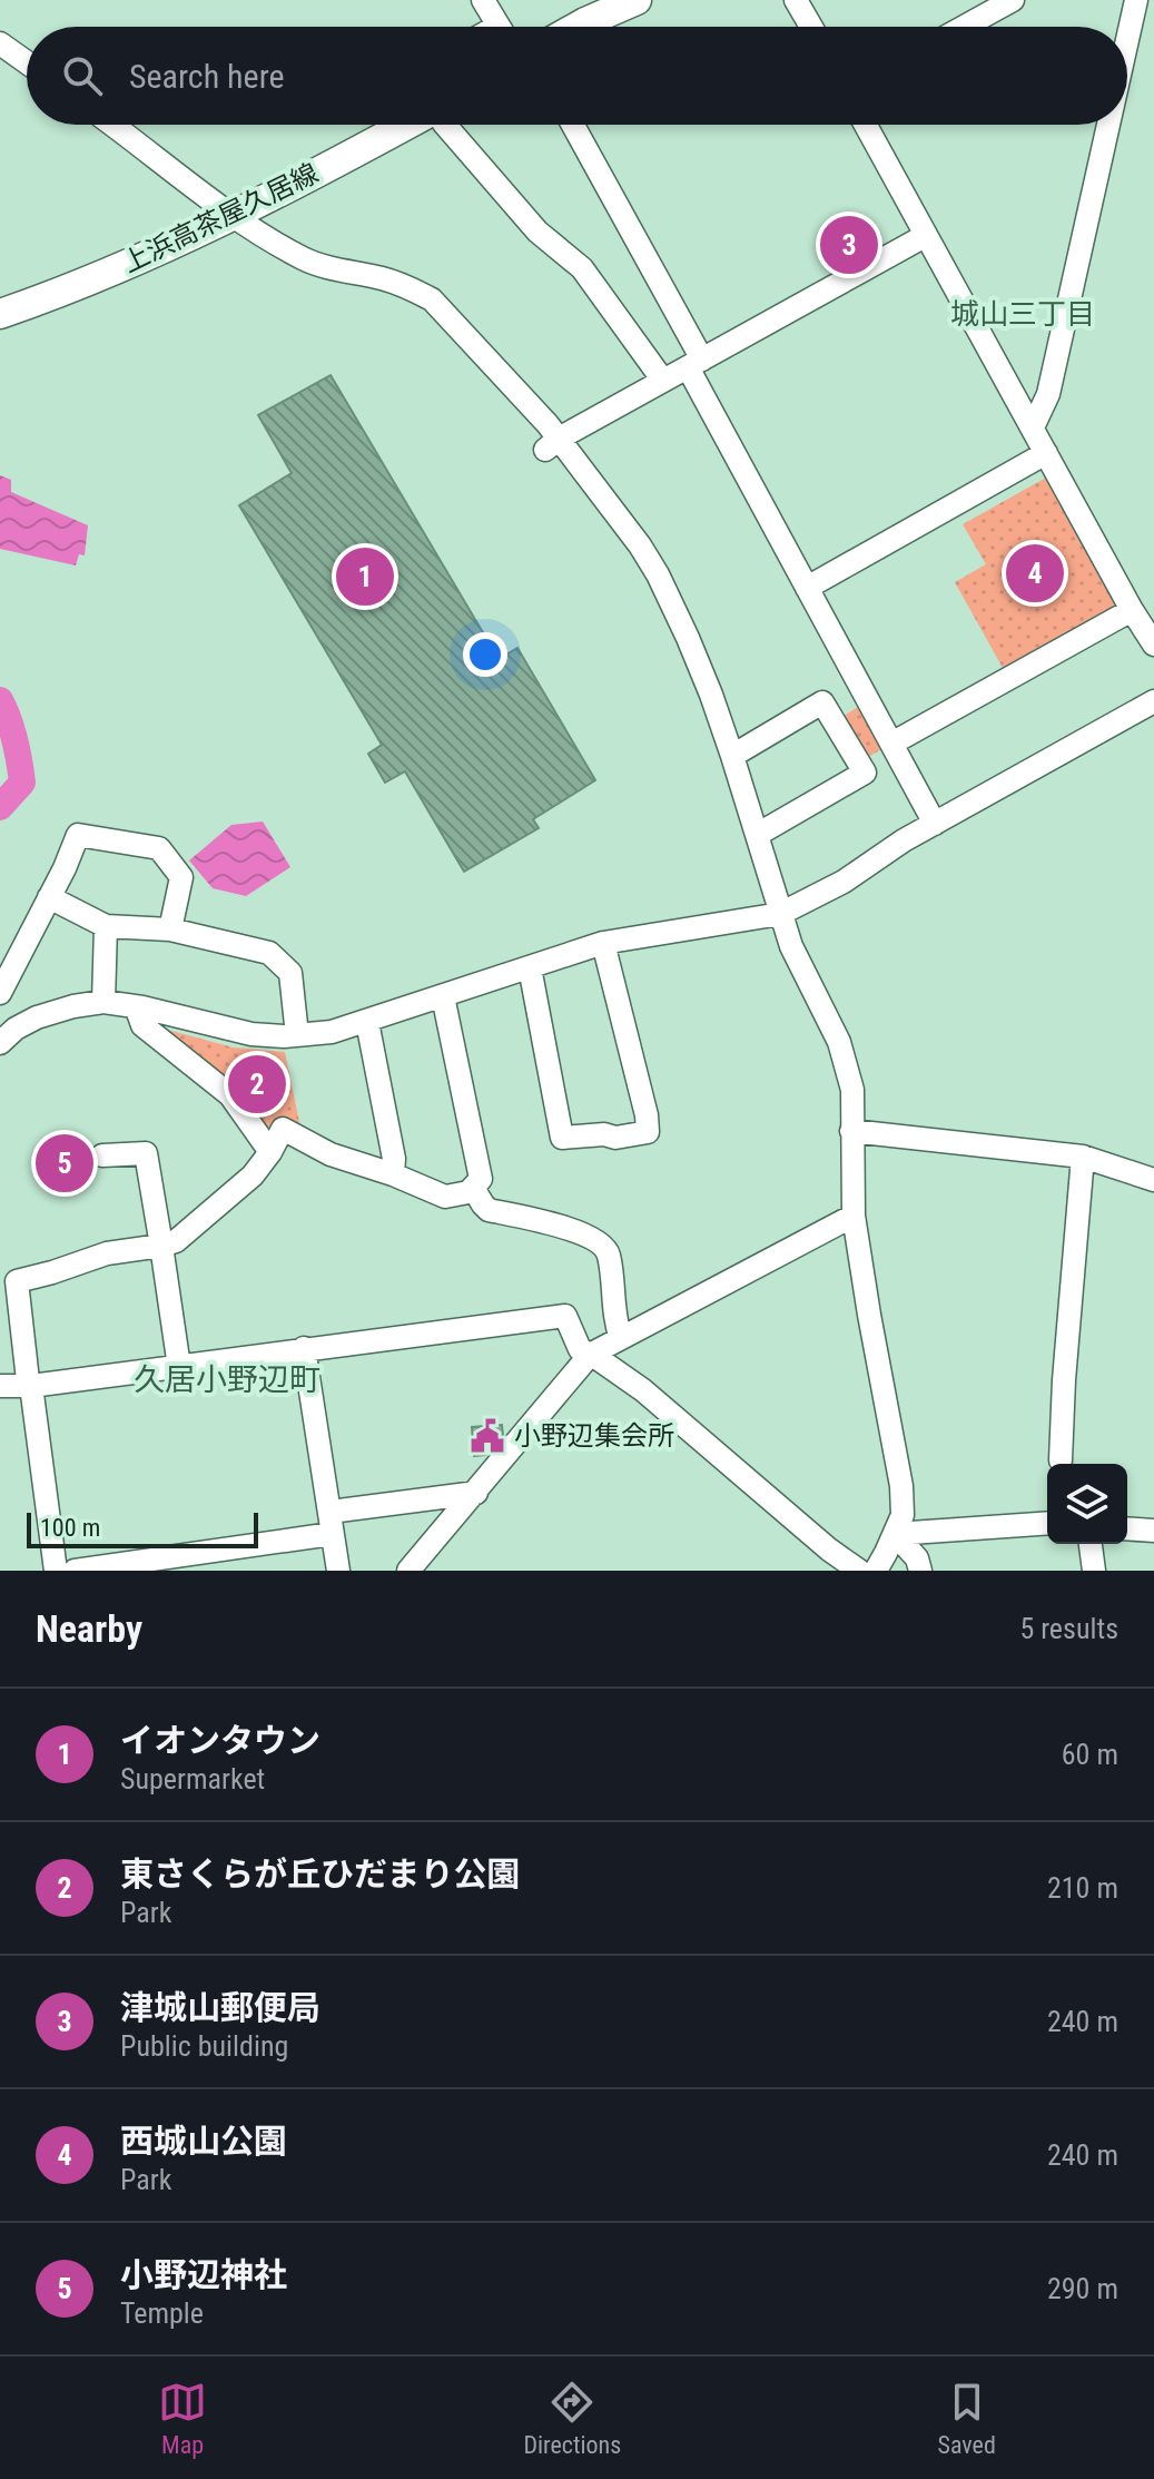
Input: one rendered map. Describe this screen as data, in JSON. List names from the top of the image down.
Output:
{
  "streets": {
    "main road": ["上浜高茶屋久居線"]
  },
  "districts": ["城山三丁目", "久居小野辺町"],
  "places": {
    "public building": ["小野辺集会所"]
  },
  "scale_bar": "100 m",
  "page": {
    "search": "Search here",
    "pins": [
      "3",
      "4",
      "1",
      "2",
      "5"
    ],
    "scale": "100 m",
    "heading": ["Nearby", "5 results"],
    "list": [
      {
        "mark": "1",
        "name": "イオンタウン",
        "note": "Supermarket",
        "value": "60 m"
      },
      {
        "mark": "2",
        "name": "東さくらが丘ひだまり公園",
        "note": "Park",
        "value": "210 m"
      },
      {
        "mark": "3",
        "name": "津城山郵便局",
        "note": "Public building",
        "value": "240 m"
      },
      {
        "mark": "4",
        "name": "西城山公園",
        "note": "Park",
        "value": "240 m"
      },
      {
        "mark": "5",
        "name": "小野辺神社",
        "note": "Temple",
        "value": "290 m"
      }
    ],
    "nav": ["Map", "Directions", "Saved"]
  }
}
